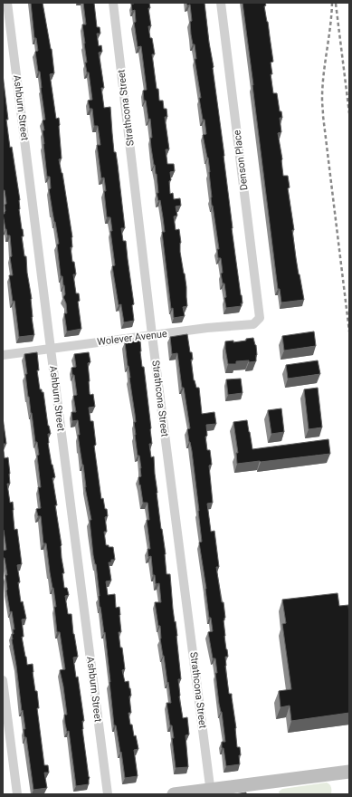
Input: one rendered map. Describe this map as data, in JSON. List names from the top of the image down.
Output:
{
  "streets": {
    "street": [
      "Ashburn Street",
      "Strathcona Street",
      "Denson Place",
      "Wolever Avenue"
    ]
  },
  "crossings": [
    ["Ashburn Street", "Wolever Avenue"],
    ["Strathcona Street", "Wolever Avenue"],
    ["Denson Place", "Wolever Avenue"]
  ]
}
